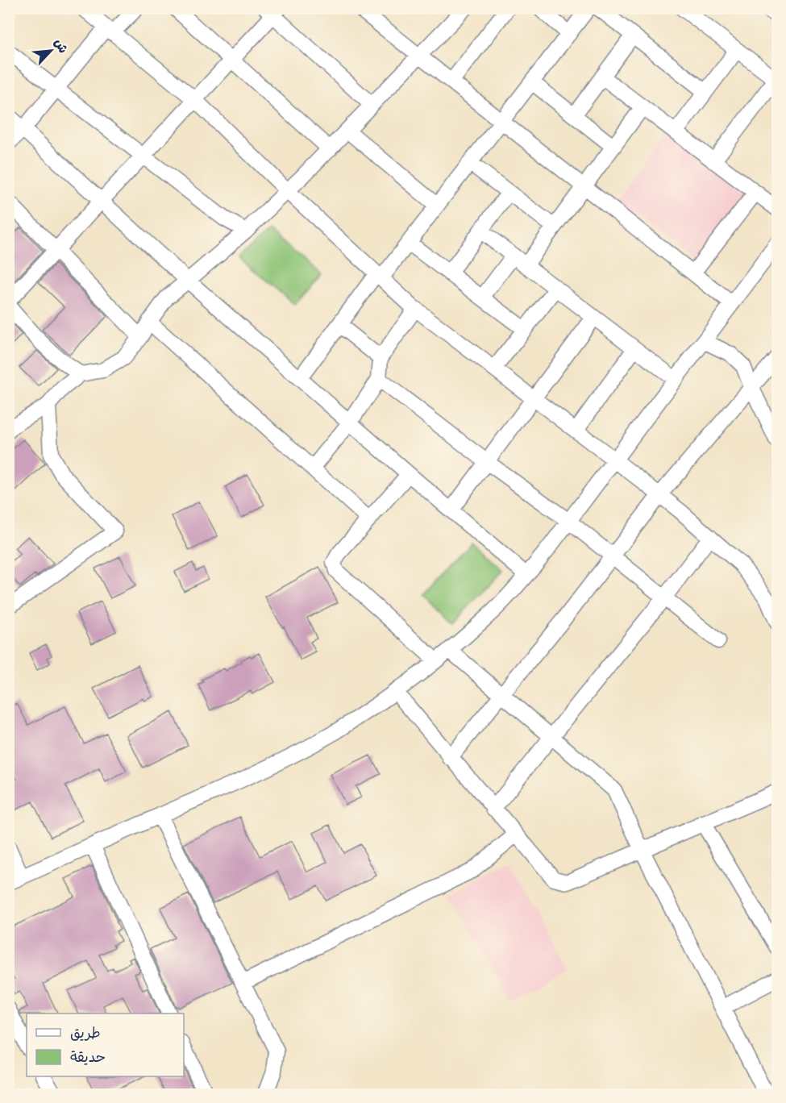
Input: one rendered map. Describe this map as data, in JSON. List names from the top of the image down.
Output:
{
  "legend": ["طريق", "حديقة"],
  "north": "top right"
}
